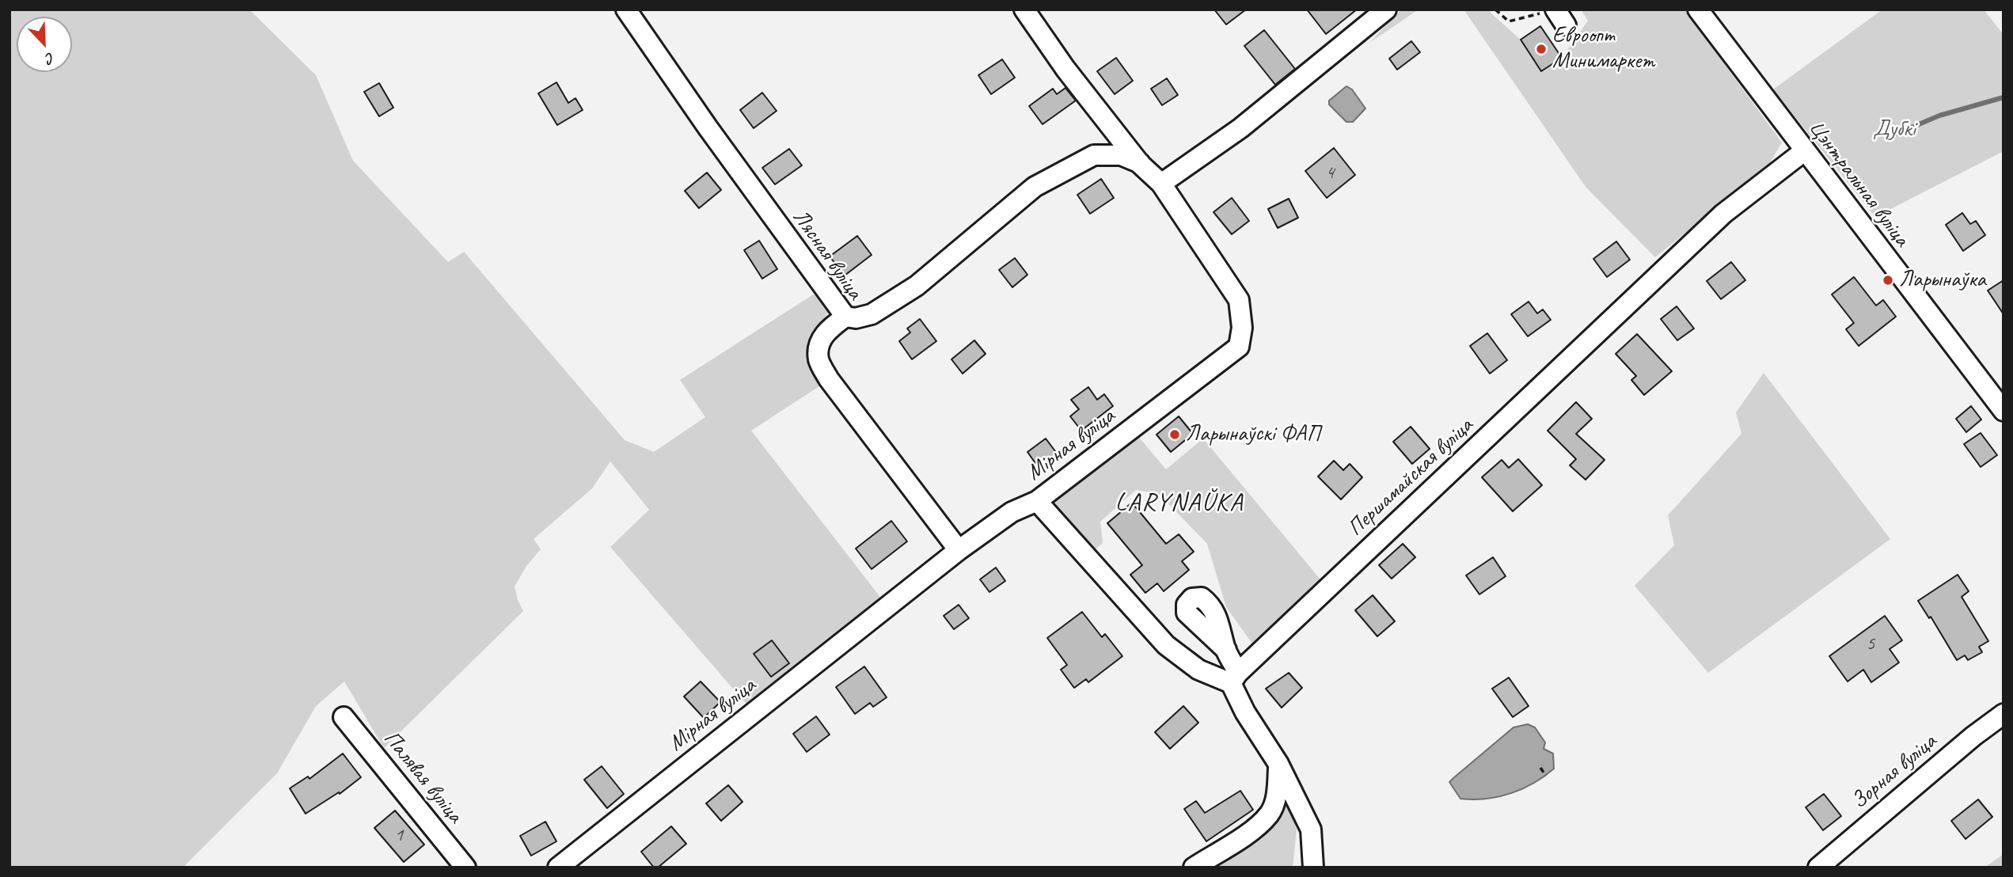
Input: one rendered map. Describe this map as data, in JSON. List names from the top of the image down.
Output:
{
  "streets": {
    "street": [
      "Цэнтральная вуліца",
      "Лясная вуліца",
      "Мірная вуліца",
      "Першамайская вуліца",
      "Зорная вуліца",
      "Палявая вуліца"
    ]
  },
  "crossings": [
    ["Цэнтральная вуліца", "Першамайская вуліца"],
    ["Лясная вуліца", "Мірная вуліца"]
  ],
  "districts": ["LARYNAŬKA"],
  "parks": ["Дубкі"],
  "places": ["Евроопт Минимаркет", "Ларынаўка", "Ларынаўскі ФАП"],
  "house_numbers": ["4", "5", "1"],
  "north": "bottom right"
}
